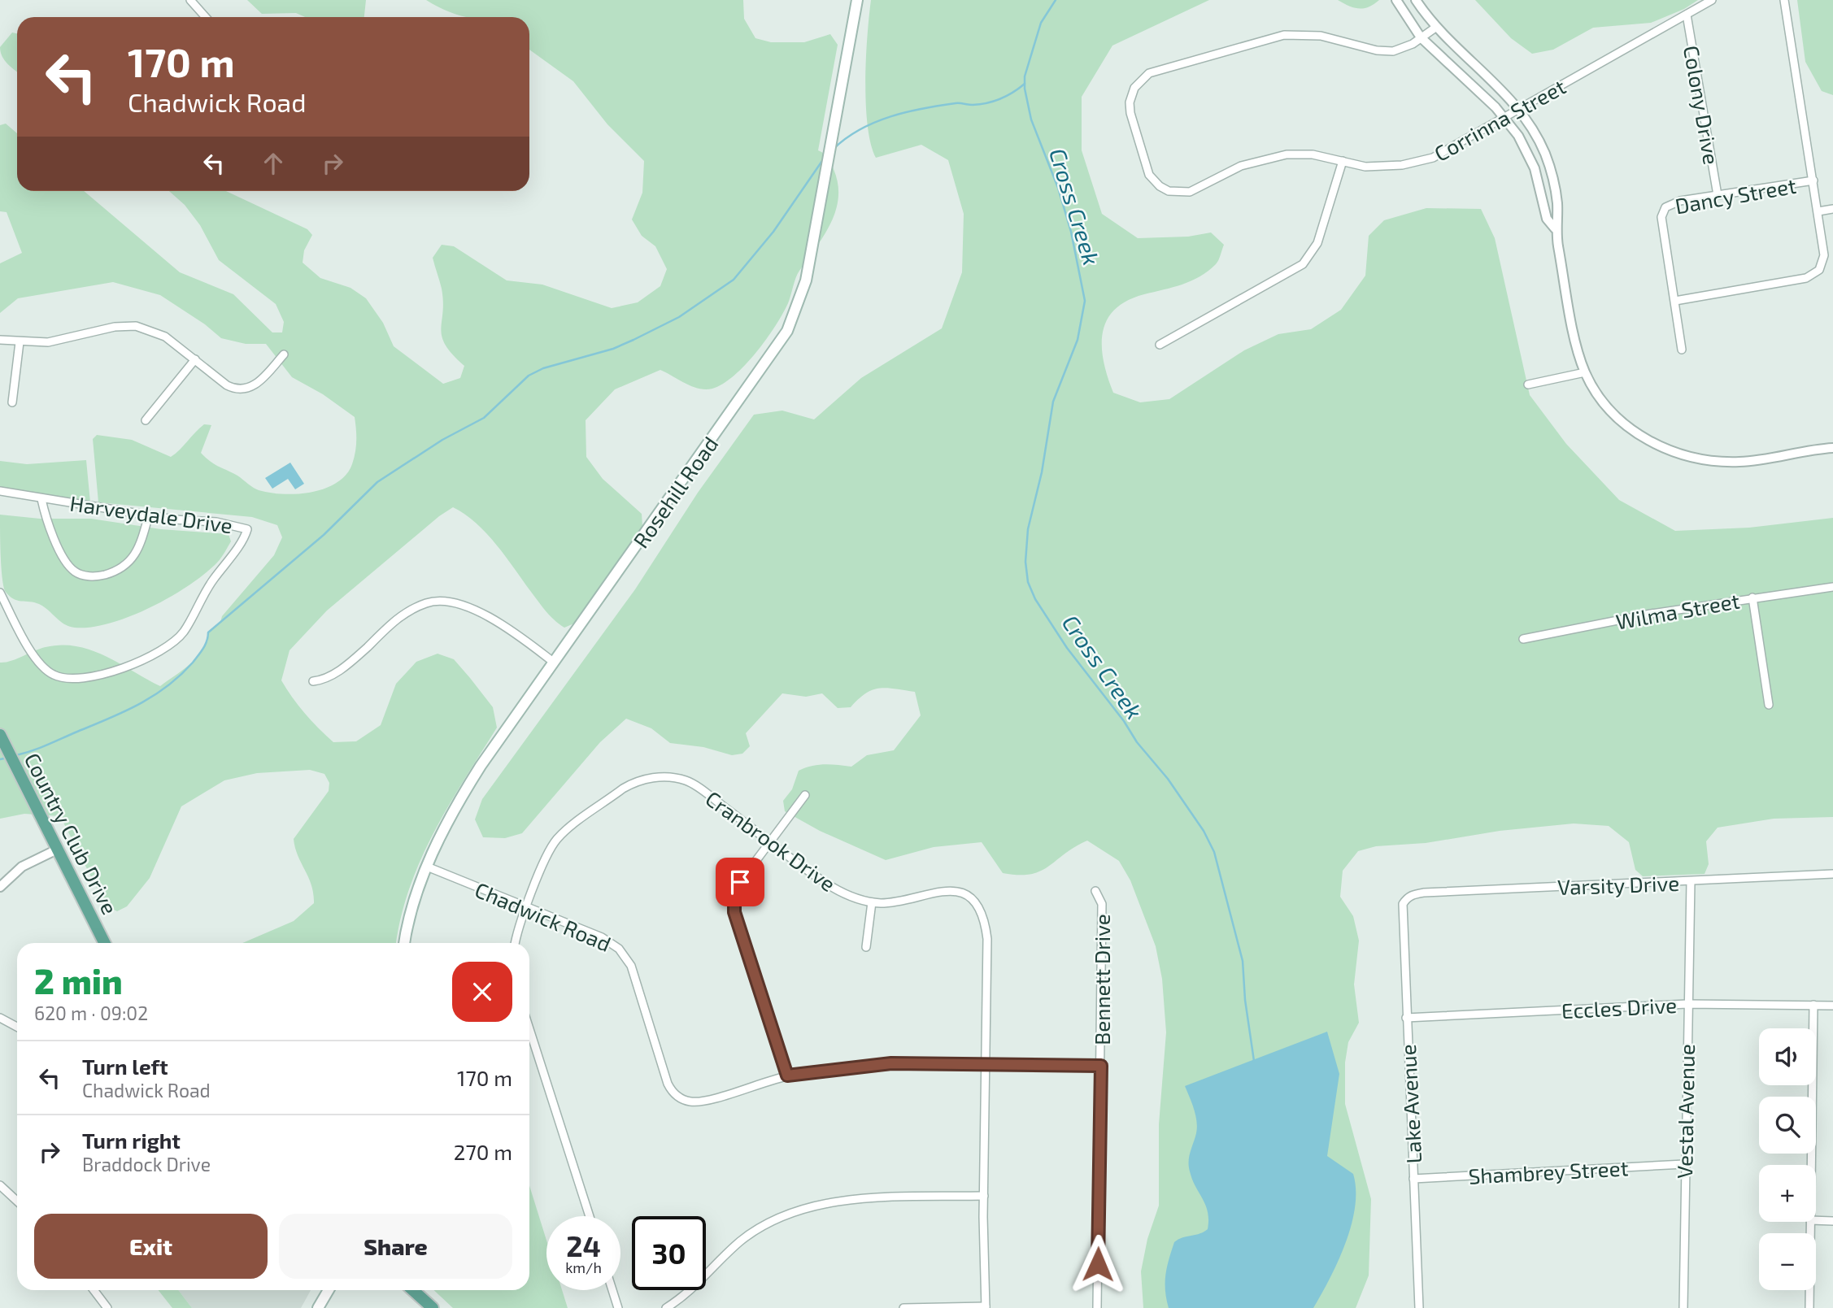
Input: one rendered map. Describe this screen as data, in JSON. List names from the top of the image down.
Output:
{
  "streets": {
    "main road": ["Rosehill Road", "Country Club Drive"],
    "street": [
      "Colony Drive",
      "Corrinna Street",
      "Dancy Street",
      "Harveydale Drive",
      "Wilma Street",
      "Cranbrook Drive",
      "Varsity Drive",
      "Chadwick Road",
      "Bennett Drive",
      "Eccles Drive",
      "Lake Avenue",
      "Vestal Avenue",
      "Shambrey Street"
    ]
  },
  "crossings": [
    ["Colony Drive", "Corrinna Street"],
    ["Colony Drive", "Dancy Street"],
    ["Rosehill Road", "Chadwick Road"],
    ["Cranbrook Drive", "Chadwick Road"],
    ["Varsity Drive", "Lake Avenue"],
    ["Varsity Drive", "Vestal Avenue"],
    ["Chadwick Road", "Bennett Drive"],
    ["Eccles Drive", "Lake Avenue"],
    ["Eccles Drive", "Vestal Avenue"],
    ["Lake Avenue", "Shambrey Street"],
    ["Vestal Avenue", "Shambrey Street"]
  ],
  "water": ["Cross Creek"],
  "page": {
    "turn": ["170 m", "Chadwick Road"],
    "heading": ["2 min", "620 m · 09:02"],
    "map_buttons": ["+", "−"],
    "list": [
      {
        "name": "Turn left",
        "note": "Chadwick Road",
        "value": "170 m"
      },
      {
        "name": "Turn right",
        "note": "Braddock Drive",
        "value": "270 m"
      }
    ],
    "buttons": ["Exit", "Share"],
    "speed": "24 km/h",
    "limit": "30"
  }
}
